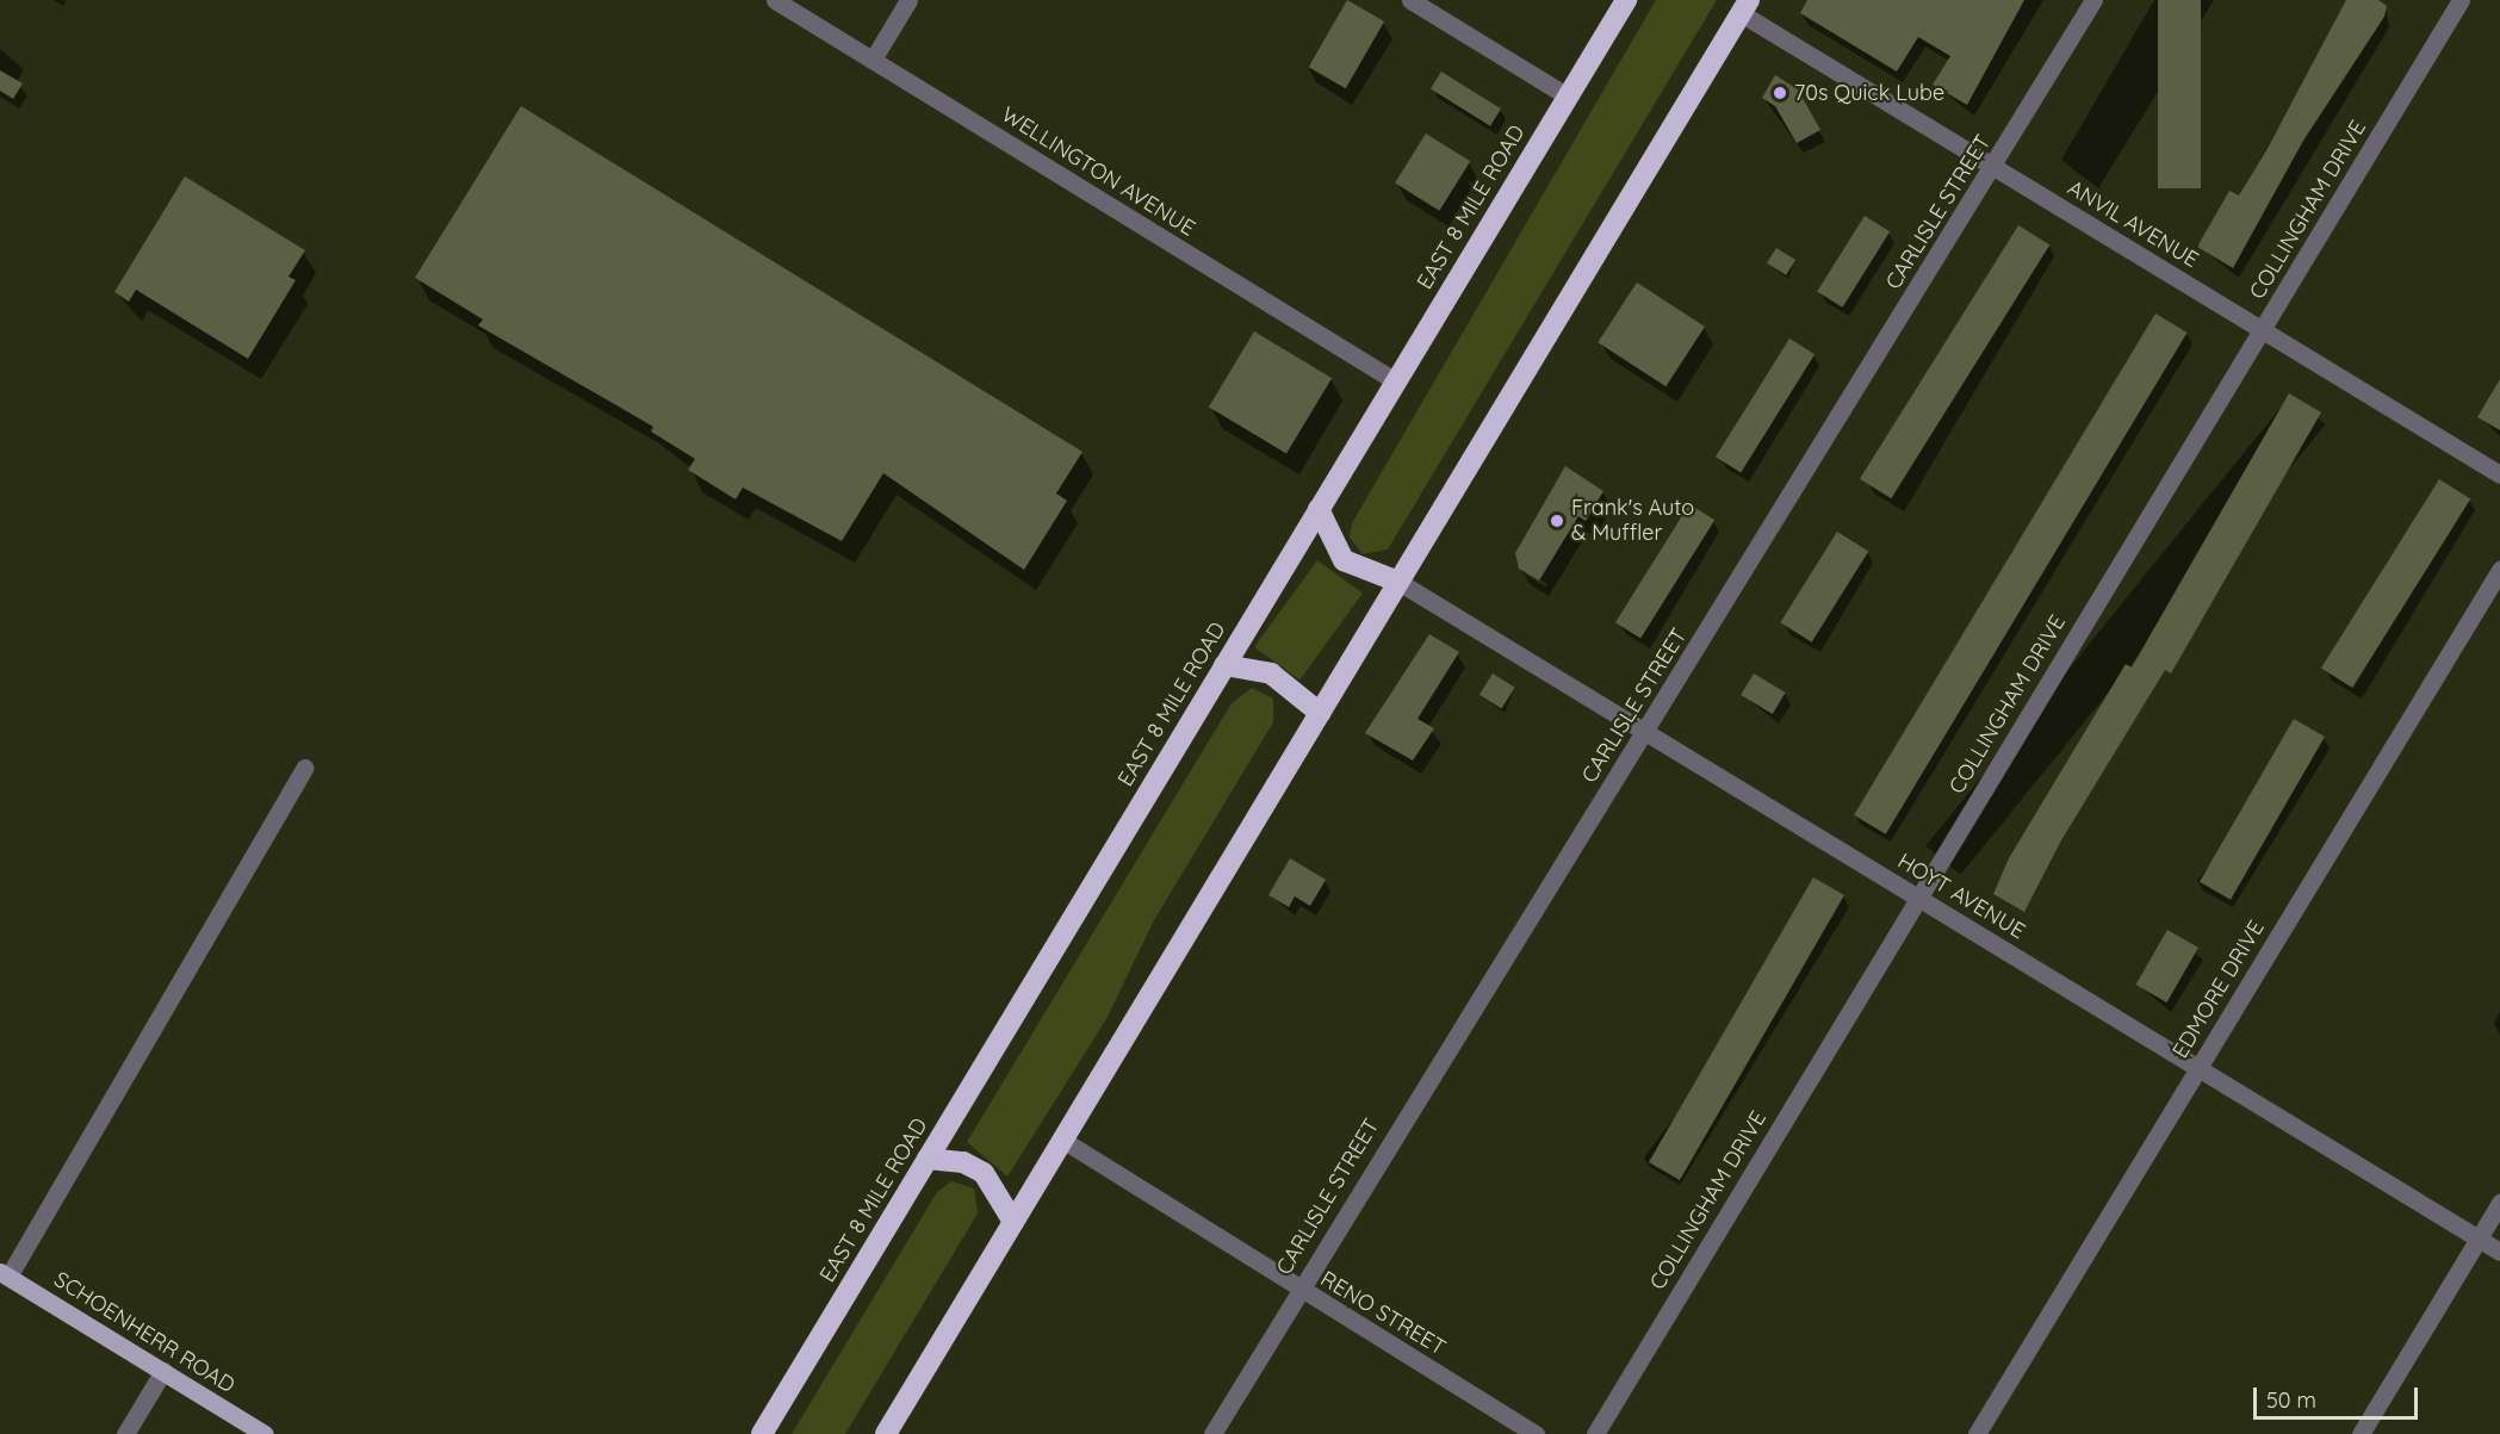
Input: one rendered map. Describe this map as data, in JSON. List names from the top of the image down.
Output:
{
  "streets": {
    "highway": ["EAST 8 MILE ROAD"],
    "main road": ["SCHOENHERR ROAD"],
    "street": [
      "WELLINGTON AVENUE",
      "COLLINGHAM DRIVE",
      "CARLISLE STREET",
      "ANVIL AVENUE",
      "HOYT AVENUE",
      "EDMORE DRIVE",
      "RENO STREET"
    ]
  },
  "crossings": [
    ["WELLINGTON AVENUE", "EAST 8 MILE ROAD"],
    ["COLLINGHAM DRIVE", "ANVIL AVENUE"],
    ["COLLINGHAM DRIVE", "HOYT AVENUE"],
    ["CARLISLE STREET", "ANVIL AVENUE"],
    ["CARLISLE STREET", "HOYT AVENUE"],
    ["CARLISLE STREET", "RENO STREET"],
    ["HOYT AVENUE", "EDMORE DRIVE"]
  ],
  "places": ["70s Quick Lube", "Frank's Auto & Muffler"],
  "scale_bar": "50 m"
}
